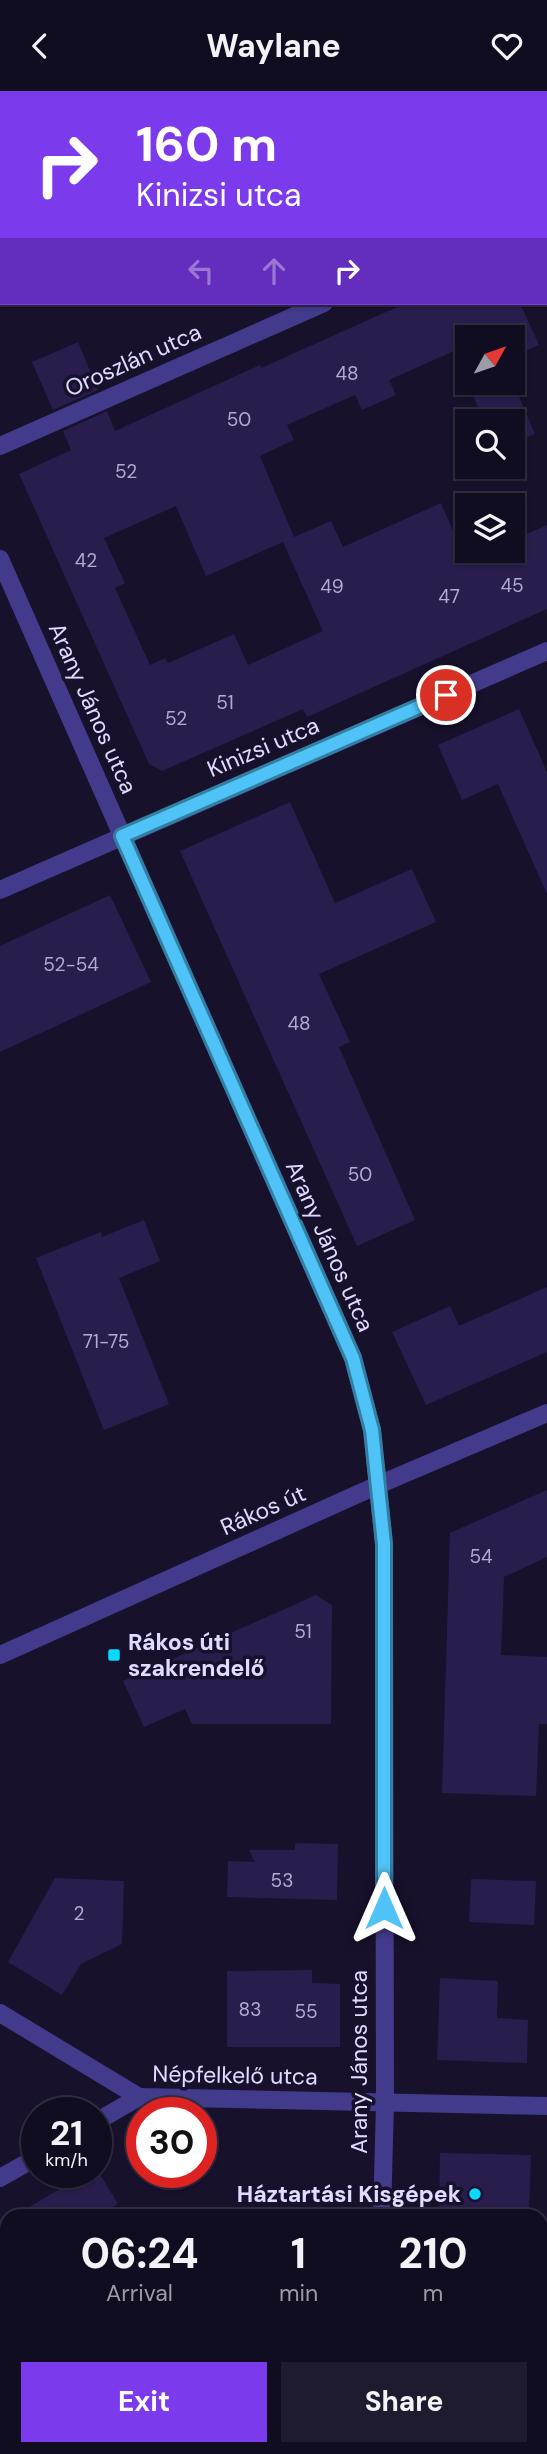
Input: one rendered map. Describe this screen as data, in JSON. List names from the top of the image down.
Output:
{
  "streets": {
    "street": [
      "Oroszlán utca",
      "Arany János utca",
      "Kinizsi utca",
      "Rákos út",
      "Népfelkelő utca"
    ]
  },
  "crossings": [
    ["Arany János utca", "Kinizsi utca"],
    ["Arany János utca", "Rákos út"],
    ["Arany János utca", "Népfelkelő utca"]
  ],
  "places": {
    "transit": ["Rákos úti szakrendelő"],
    "other": ["Háztartási Kisgépek"]
  },
  "house_numbers": [
    "48",
    "50",
    "52",
    "42",
    "45",
    "49",
    "47",
    "51",
    "52",
    "52-54",
    "48",
    "50",
    "71-75",
    "54",
    "51",
    "53",
    "2",
    "83",
    "55"
  ],
  "north": "top right",
  "page": {
    "header": "Waylane",
    "turn": ["160 m", "Kinizsi utca"],
    "speed": "21 km/h",
    "limit": "30",
    "eta": [
      "06:24",
      "Arrival",
      "1",
      "min",
      "210",
      "m"
    ],
    "buttons": ["Exit", "Share"]
  }
}
